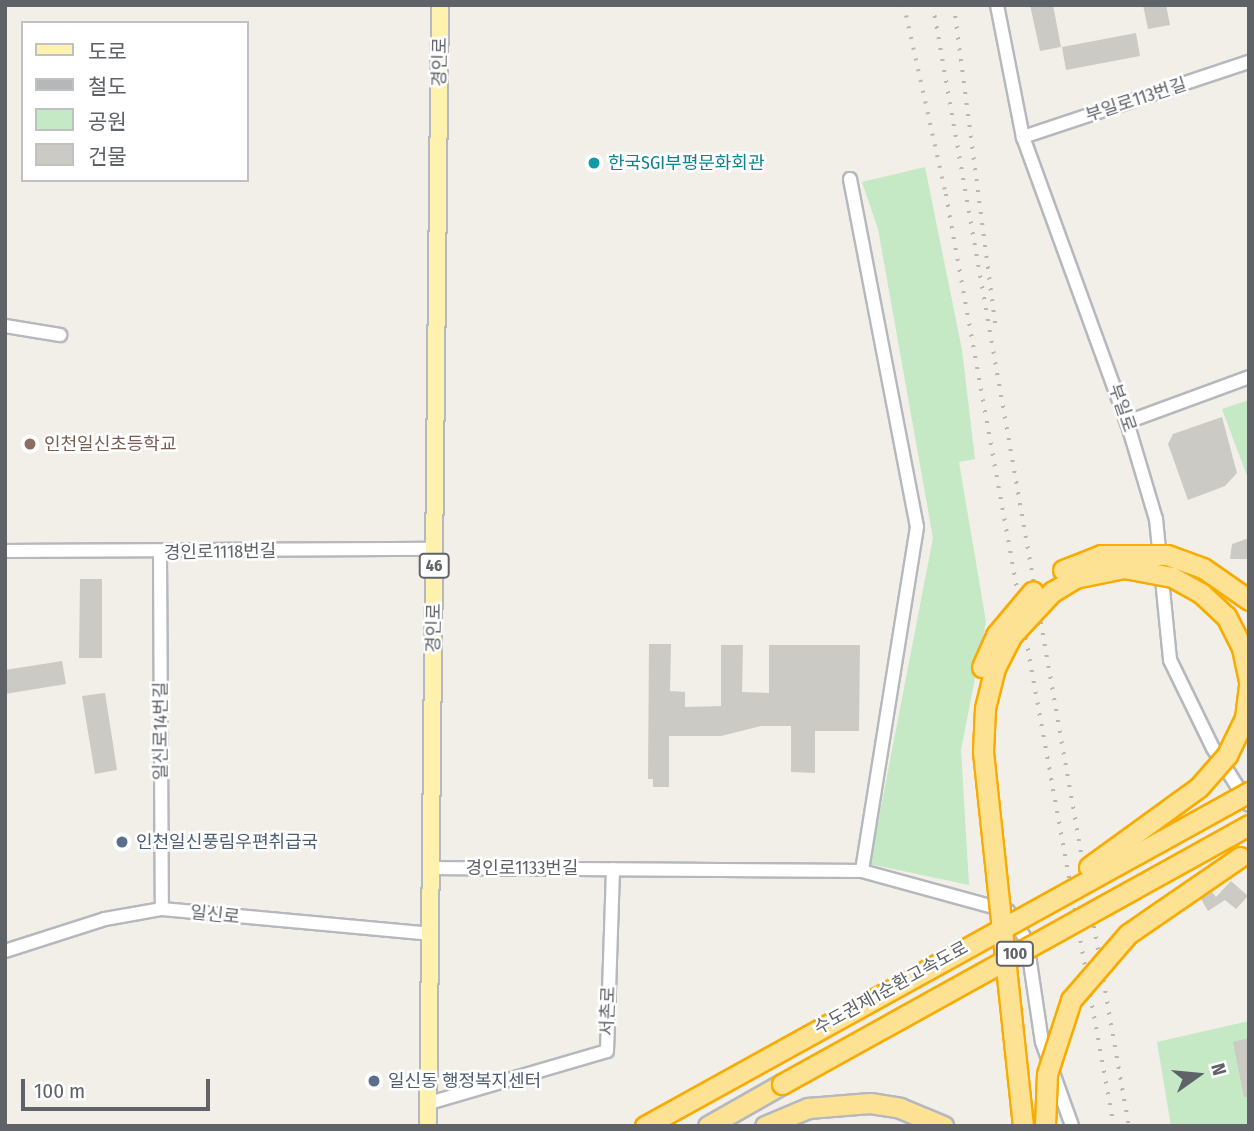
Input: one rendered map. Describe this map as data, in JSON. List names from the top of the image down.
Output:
{
  "streets": {
    "highway": ["100", "수도권제1순환고속도로"],
    "main road": ["경인로", "46"],
    "street": [
      "부일로113번길",
      "부일로",
      "경인로1118번길",
      "일신로14번길",
      "경인로1133번길",
      "일신로",
      "서촌로"
    ]
  },
  "crossings": [
    ["경인로", "경인로1118번길"],
    ["경인로", "경인로1133번길"],
    ["경인로", "일신로"],
    ["경인로", "서촌로"],
    ["부일로113번길", "부일로"],
    ["경인로1118번길", "일신로14번길"],
    ["일신로14번길", "일신로"],
    ["경인로1133번길", "서촌로"]
  ],
  "places": [
    "한국SGI부평문화회관",
    "인천일신초등학교",
    "인천일신풍림우편취급국",
    "일신동 행정복지센터"
  ],
  "legend": [
    "도로",
    "철도",
    "공원",
    "건물"
  ],
  "scale_bar": "100 m",
  "north": "right"
}
